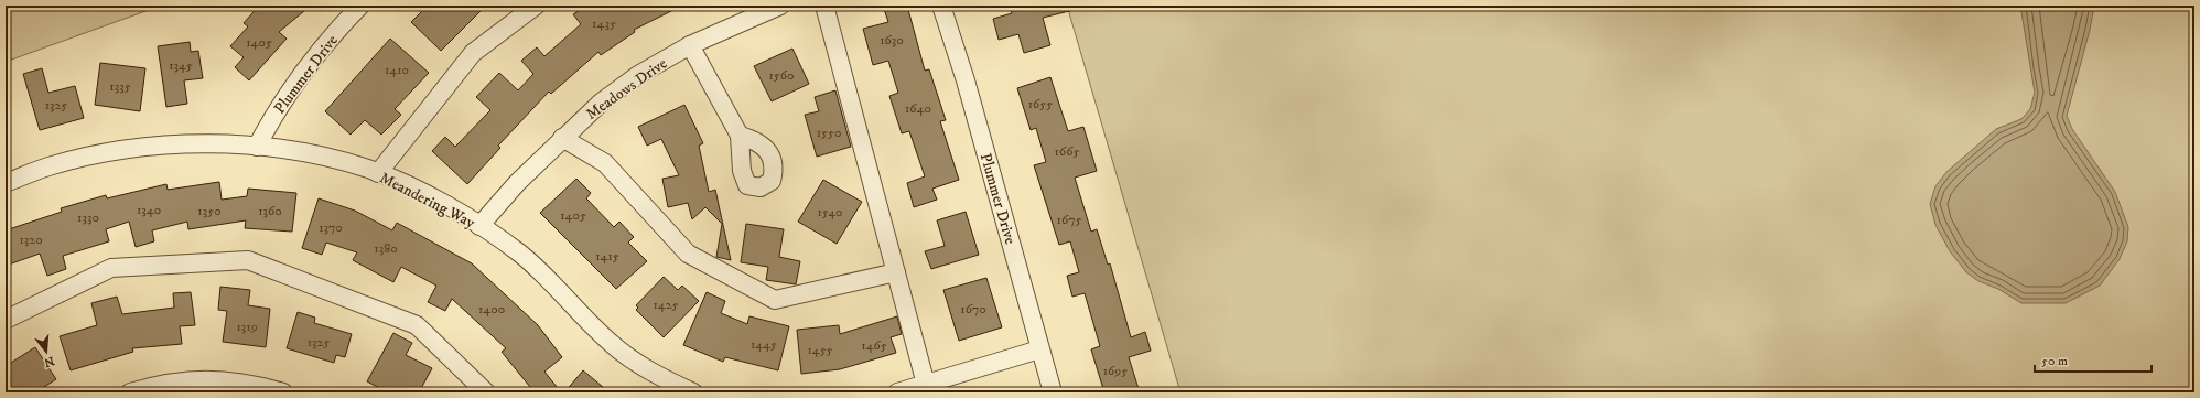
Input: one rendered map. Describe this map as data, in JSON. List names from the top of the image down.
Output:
{
  "streets": {
    "street": ["Plummer Drive", "Meadows Drive", "Meandering Way"]
  },
  "crossings": [
    ["Plummer Drive", "Meandering Way"],
    ["Meadows Drive", "Meandering Way"]
  ],
  "house_numbers": [
    "1435",
    "1630",
    "1405",
    "1345",
    "1410",
    "1560",
    "1335",
    "1655",
    "1325",
    "1640",
    "1550",
    "1665",
    "1340",
    "1350",
    "1360",
    "1540",
    "1405",
    "1330",
    "1675",
    "1370",
    "1320",
    "1380",
    "1415",
    "1425",
    "1400",
    "1670",
    "1319",
    "1325",
    "1445",
    "1465",
    "1455",
    "1695"
  ],
  "scale_bar": "50 m",
  "north": "bottom"
}
